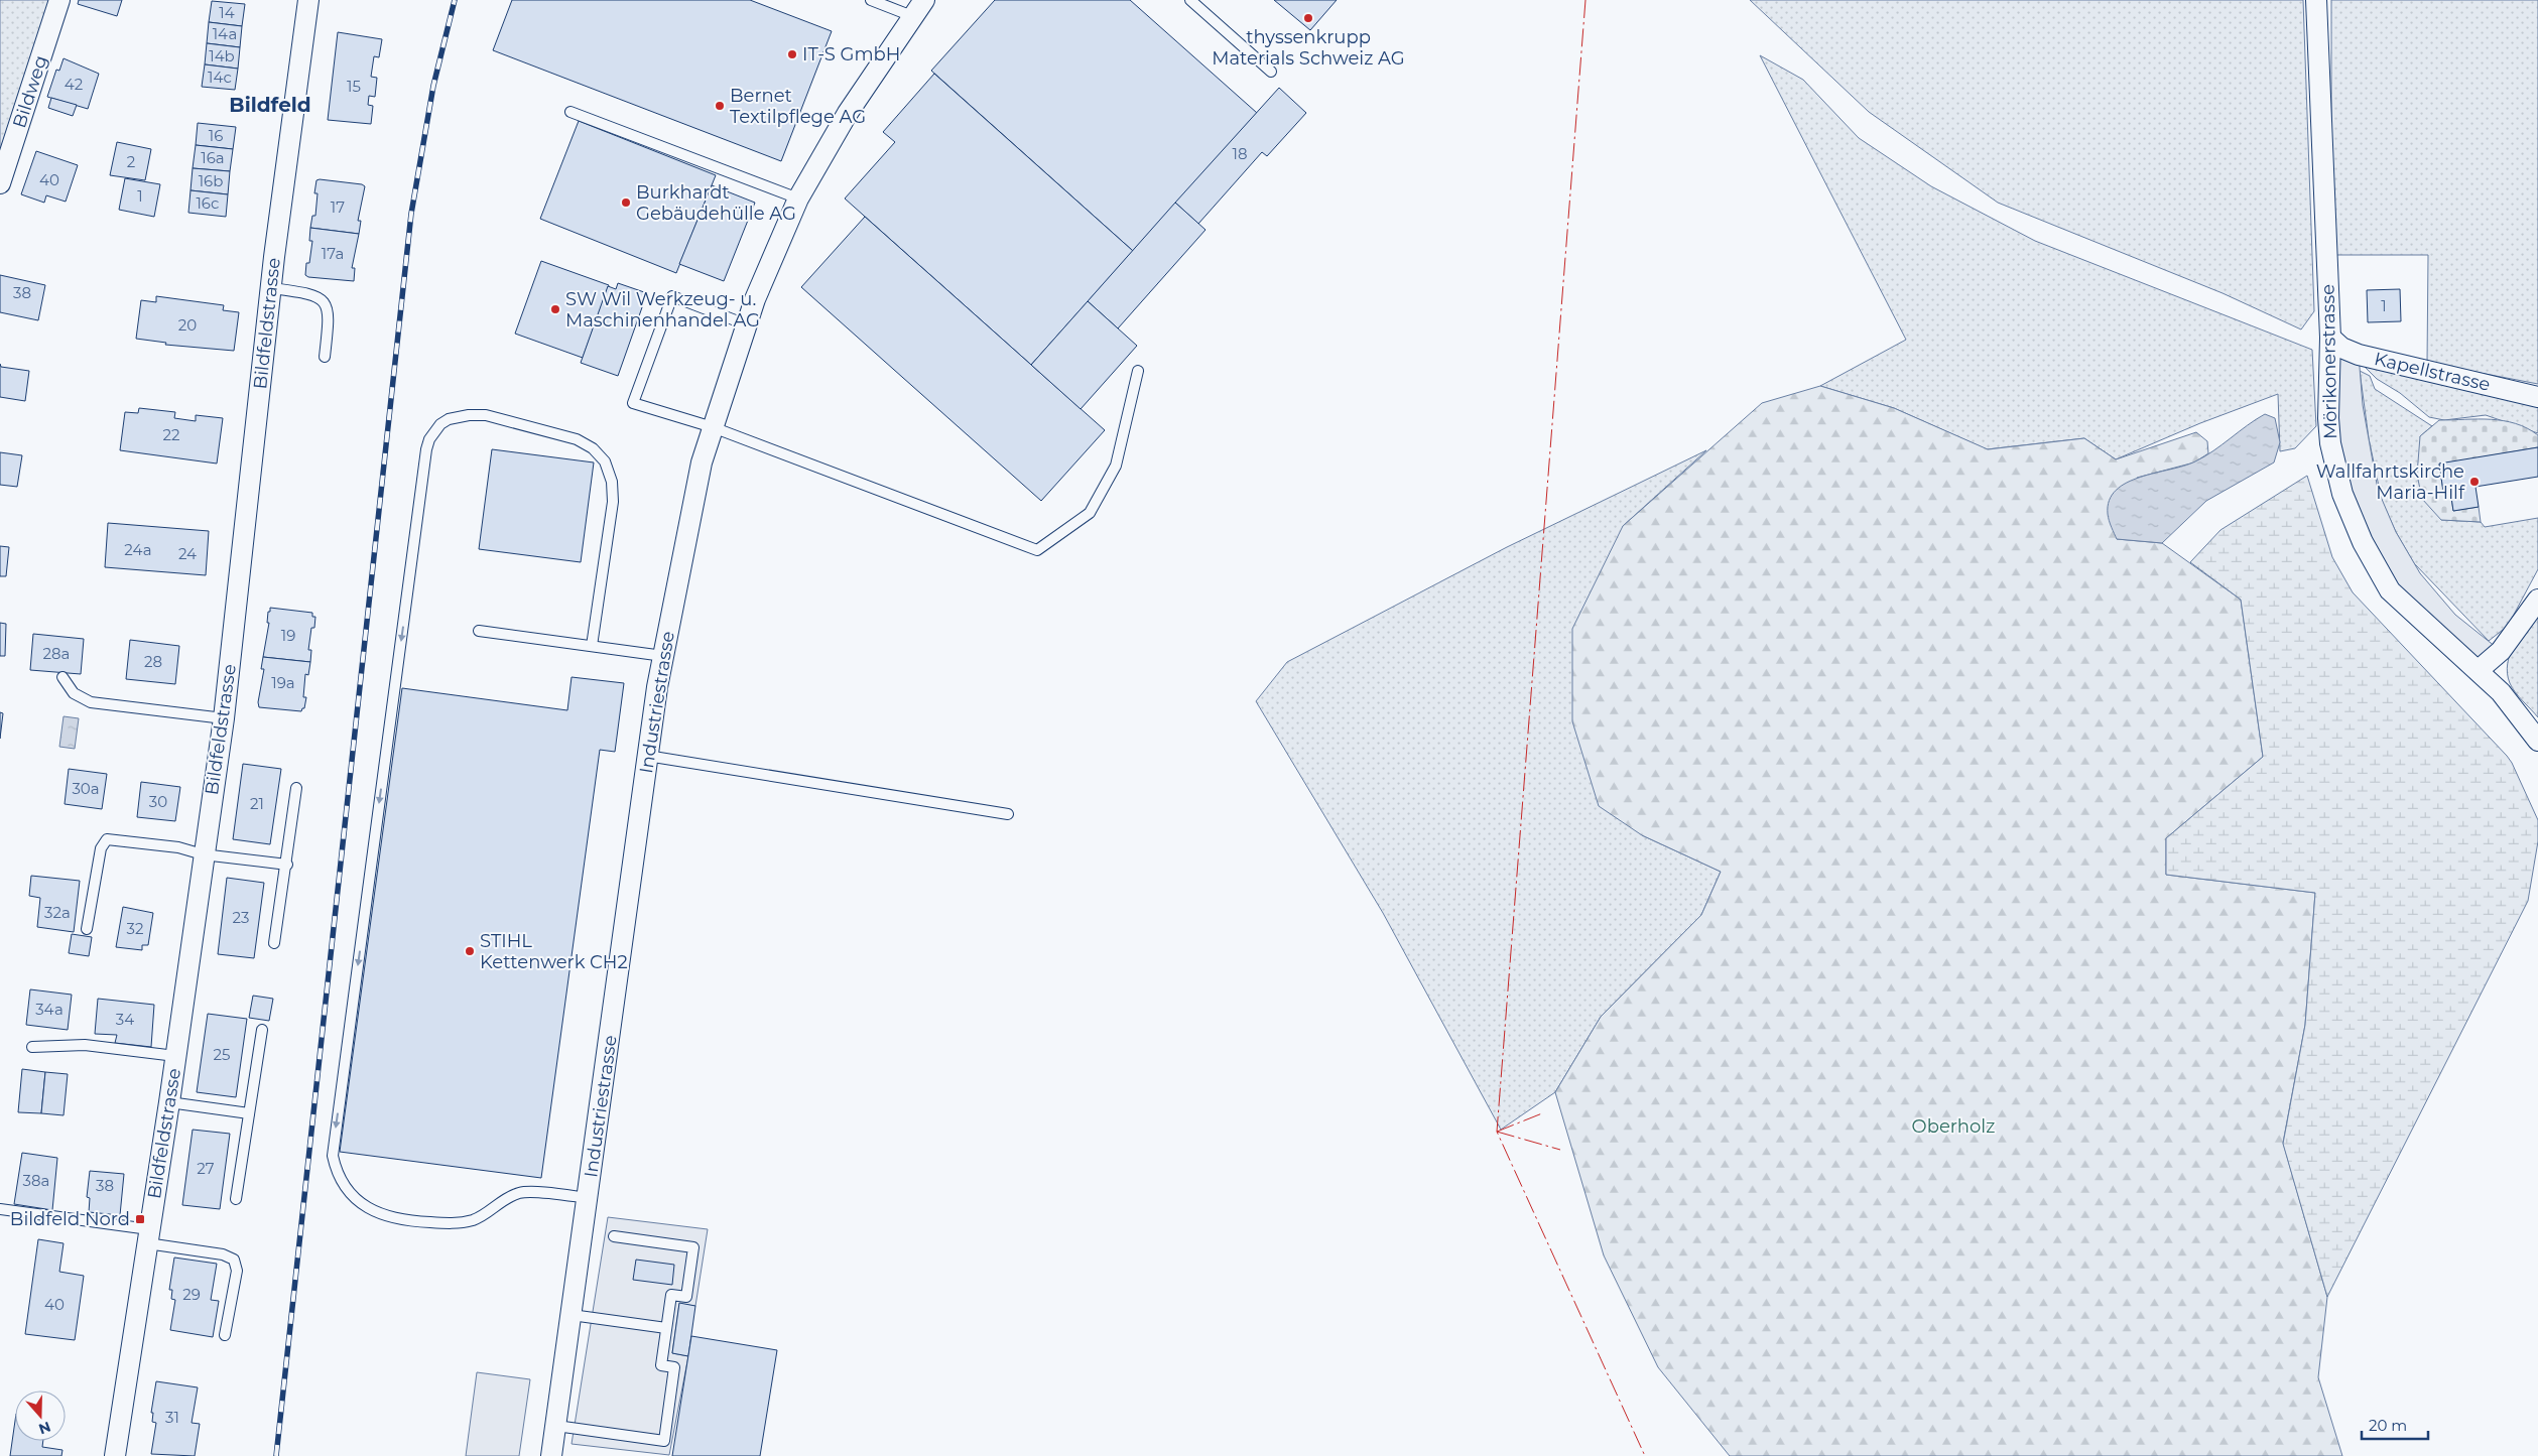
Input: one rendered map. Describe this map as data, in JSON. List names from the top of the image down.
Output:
{
  "streets": {
    "street": [
      "Bildweg",
      "Bildfeldstrasse",
      "Mörikonerstrasse",
      "Kapellstrasse",
      "Industriestrasse"
    ]
  },
  "crossings": [
    ["Mörikonerstrasse", "Kapellstrasse"]
  ],
  "districts": ["Bildfeld"],
  "parks": ["Oberholz"],
  "places": {
    "other": [
      "thyssenkrupp Materials Schweiz AG",
      "IT-S GmbH",
      "Bernet Textilpflege AG",
      "Burkhardt Gebäudehülle AG",
      "SW Wil Werkzeug- u. Maschinenhandel AG",
      "Wallfahrtskirche Maria-Hilf",
      "STIHL Kettenwerk CH2"
    ],
    "transit": ["Bildfeld Nord"]
  },
  "house_numbers": [
    "14",
    "14a",
    "14b",
    "14c",
    "42",
    "15",
    "16",
    "18",
    "16a",
    "2",
    "40",
    "16b",
    "1",
    "16c",
    "17",
    "17a",
    "38",
    "1",
    "20",
    "22",
    "24a",
    "24",
    "19",
    "28a",
    "28",
    "19a",
    "30a",
    "30",
    "21",
    "32a",
    "23",
    "32",
    "34a",
    "34",
    "25",
    "27",
    "38a",
    "38",
    "29",
    "40",
    "31"
  ],
  "scale_bar": "20 m",
  "north": "bottom"
}
